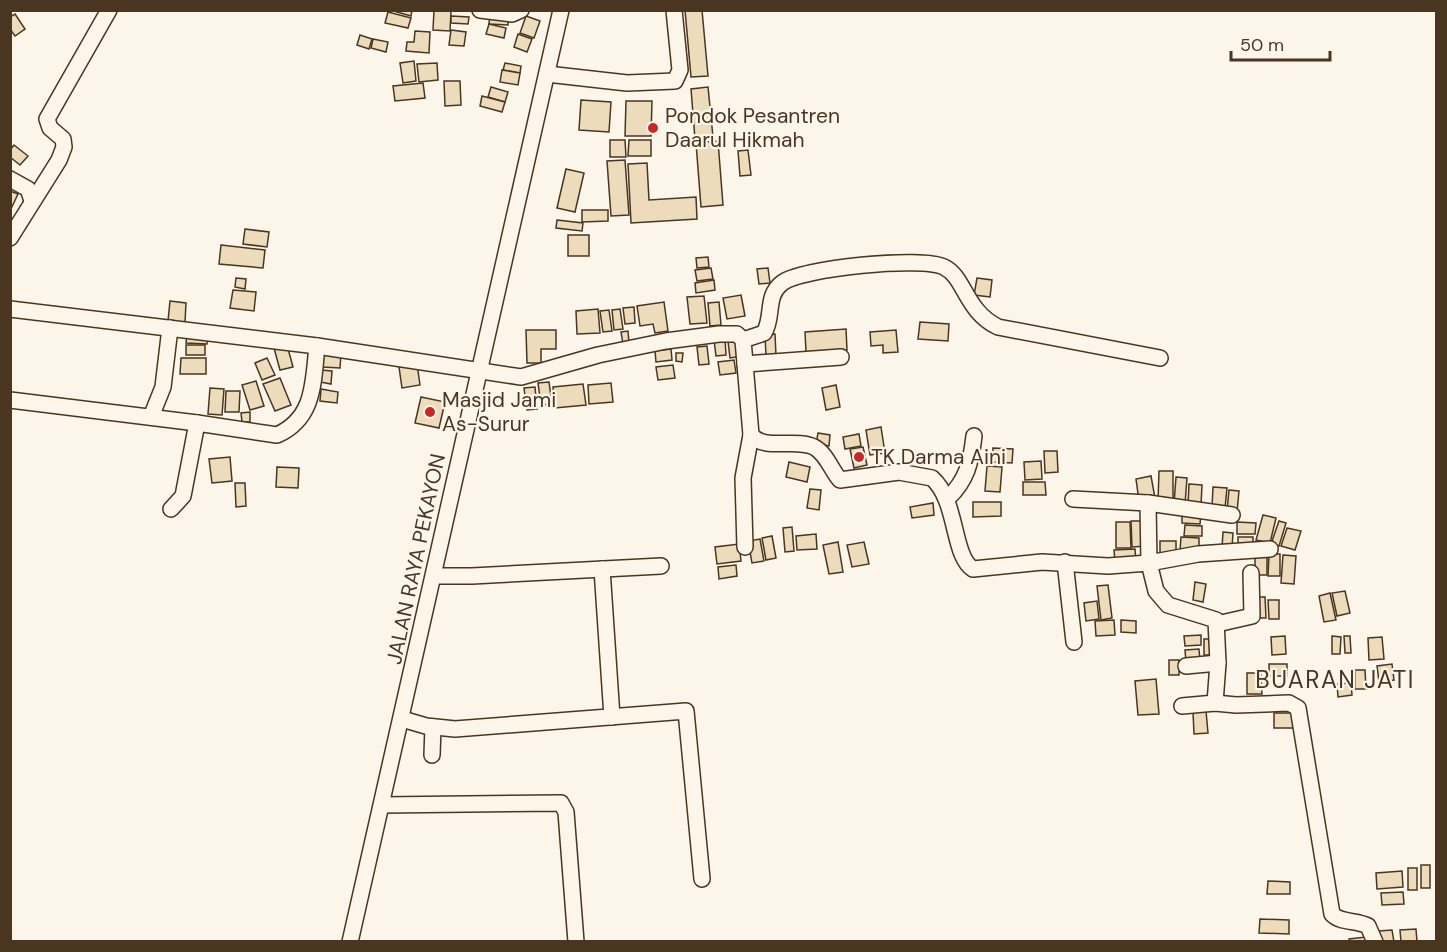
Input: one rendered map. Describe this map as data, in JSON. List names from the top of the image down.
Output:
{
  "streets": {
    "street": ["JALAN RAYA PEKAYON"]
  },
  "districts": ["BUARAN JATI"],
  "places": ["Pondok Pesantren Daarul Hikmah", "Masjid Jami As-Surur", "TK Darma Aini"],
  "scale_bar": "50 m"
}
